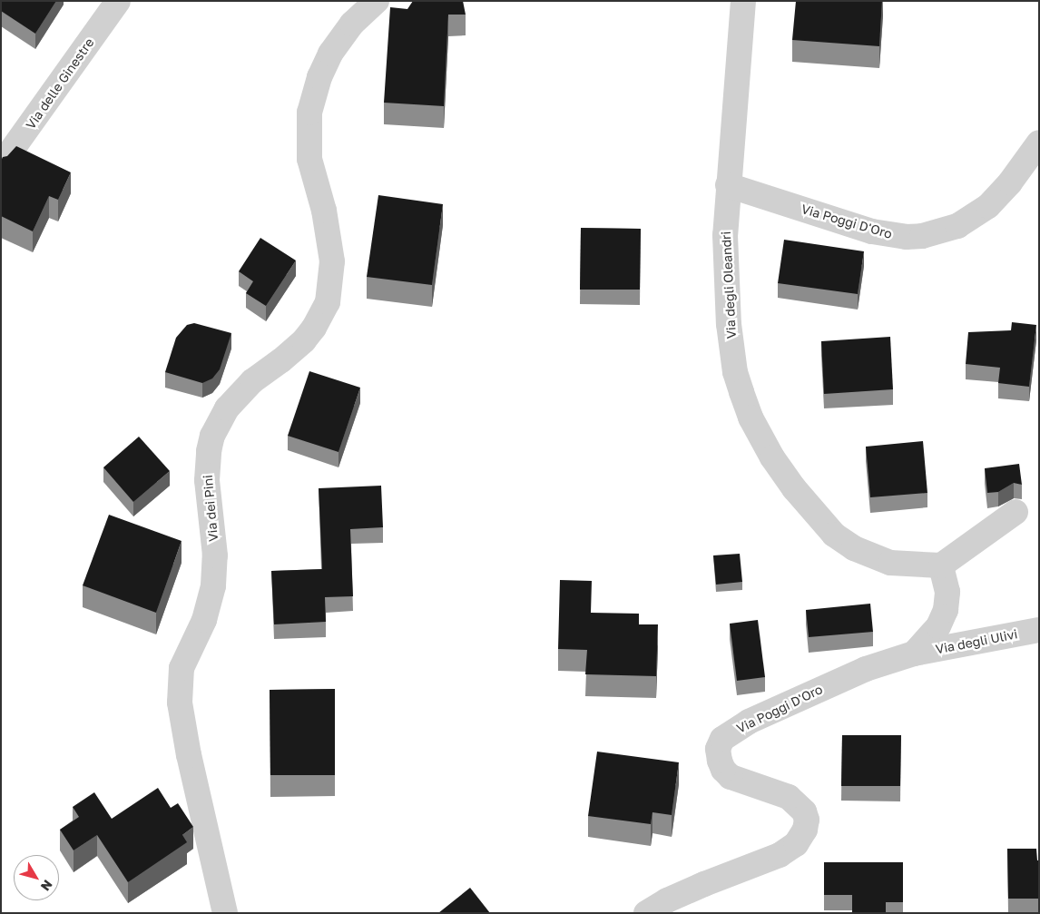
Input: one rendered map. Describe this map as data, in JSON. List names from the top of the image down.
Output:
{
  "streets": {
    "street": [
      "Via delle Ginestre",
      "Via Poggi D'Oro",
      "Via degli Oleandri",
      "Via dei Pini",
      "Via degli Ulivi"
    ]
  },
  "crossings": [
    ["Via Poggi D'Oro", "Via degli Oleandri"],
    ["Via Poggi D'Oro", "Via degli Ulivi"]
  ],
  "north": "bottom right"
}
